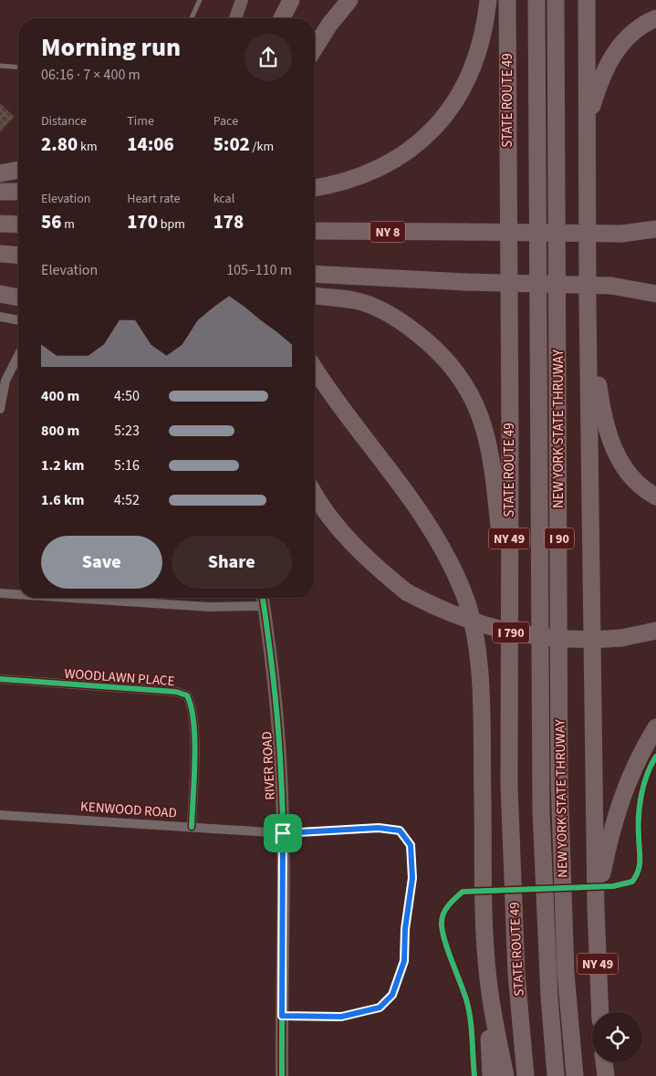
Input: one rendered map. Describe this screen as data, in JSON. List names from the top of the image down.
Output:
{
  "streets": {
    "highway": [
      "STATE ROUTE 49",
      "NY 8",
      "NEW YORK STATE THRUWAY",
      "NY 49",
      "I 90",
      "I 790"
    ],
    "main road": ["RIVER ROAD"],
    "street": ["WOODLAWN PLACE", "KENWOOD ROAD"]
  },
  "crossings": [
    ["WOODLAWN PLACE", "KENWOOD ROAD"],
    ["RIVER ROAD", "KENWOOD ROAD"]
  ],
  "page": {
    "heading": ["Morning run", "06:16 · 7 × 400 m"],
    "stats": [
      ["Distance", "2.80 km"],
      ["Time", "14:06"],
      ["Pace", "5:02 /km"],
      ["Elevation", "56 m"],
      ["Heart rate", "170 bpm"],
      ["kcal", "178"]
    ],
    "chart": ["Elevation", "105–110 m"],
    "list": [
      {
        "name": "400 m",
        "note": "4:50"
      },
      {
        "name": "800 m",
        "note": "5:23"
      },
      {
        "name": "1.2 km",
        "note": "5:16"
      },
      {
        "name": "1.6 km",
        "note": "4:52"
      }
    ],
    "buttons": ["Save", "Share"]
  }
}
